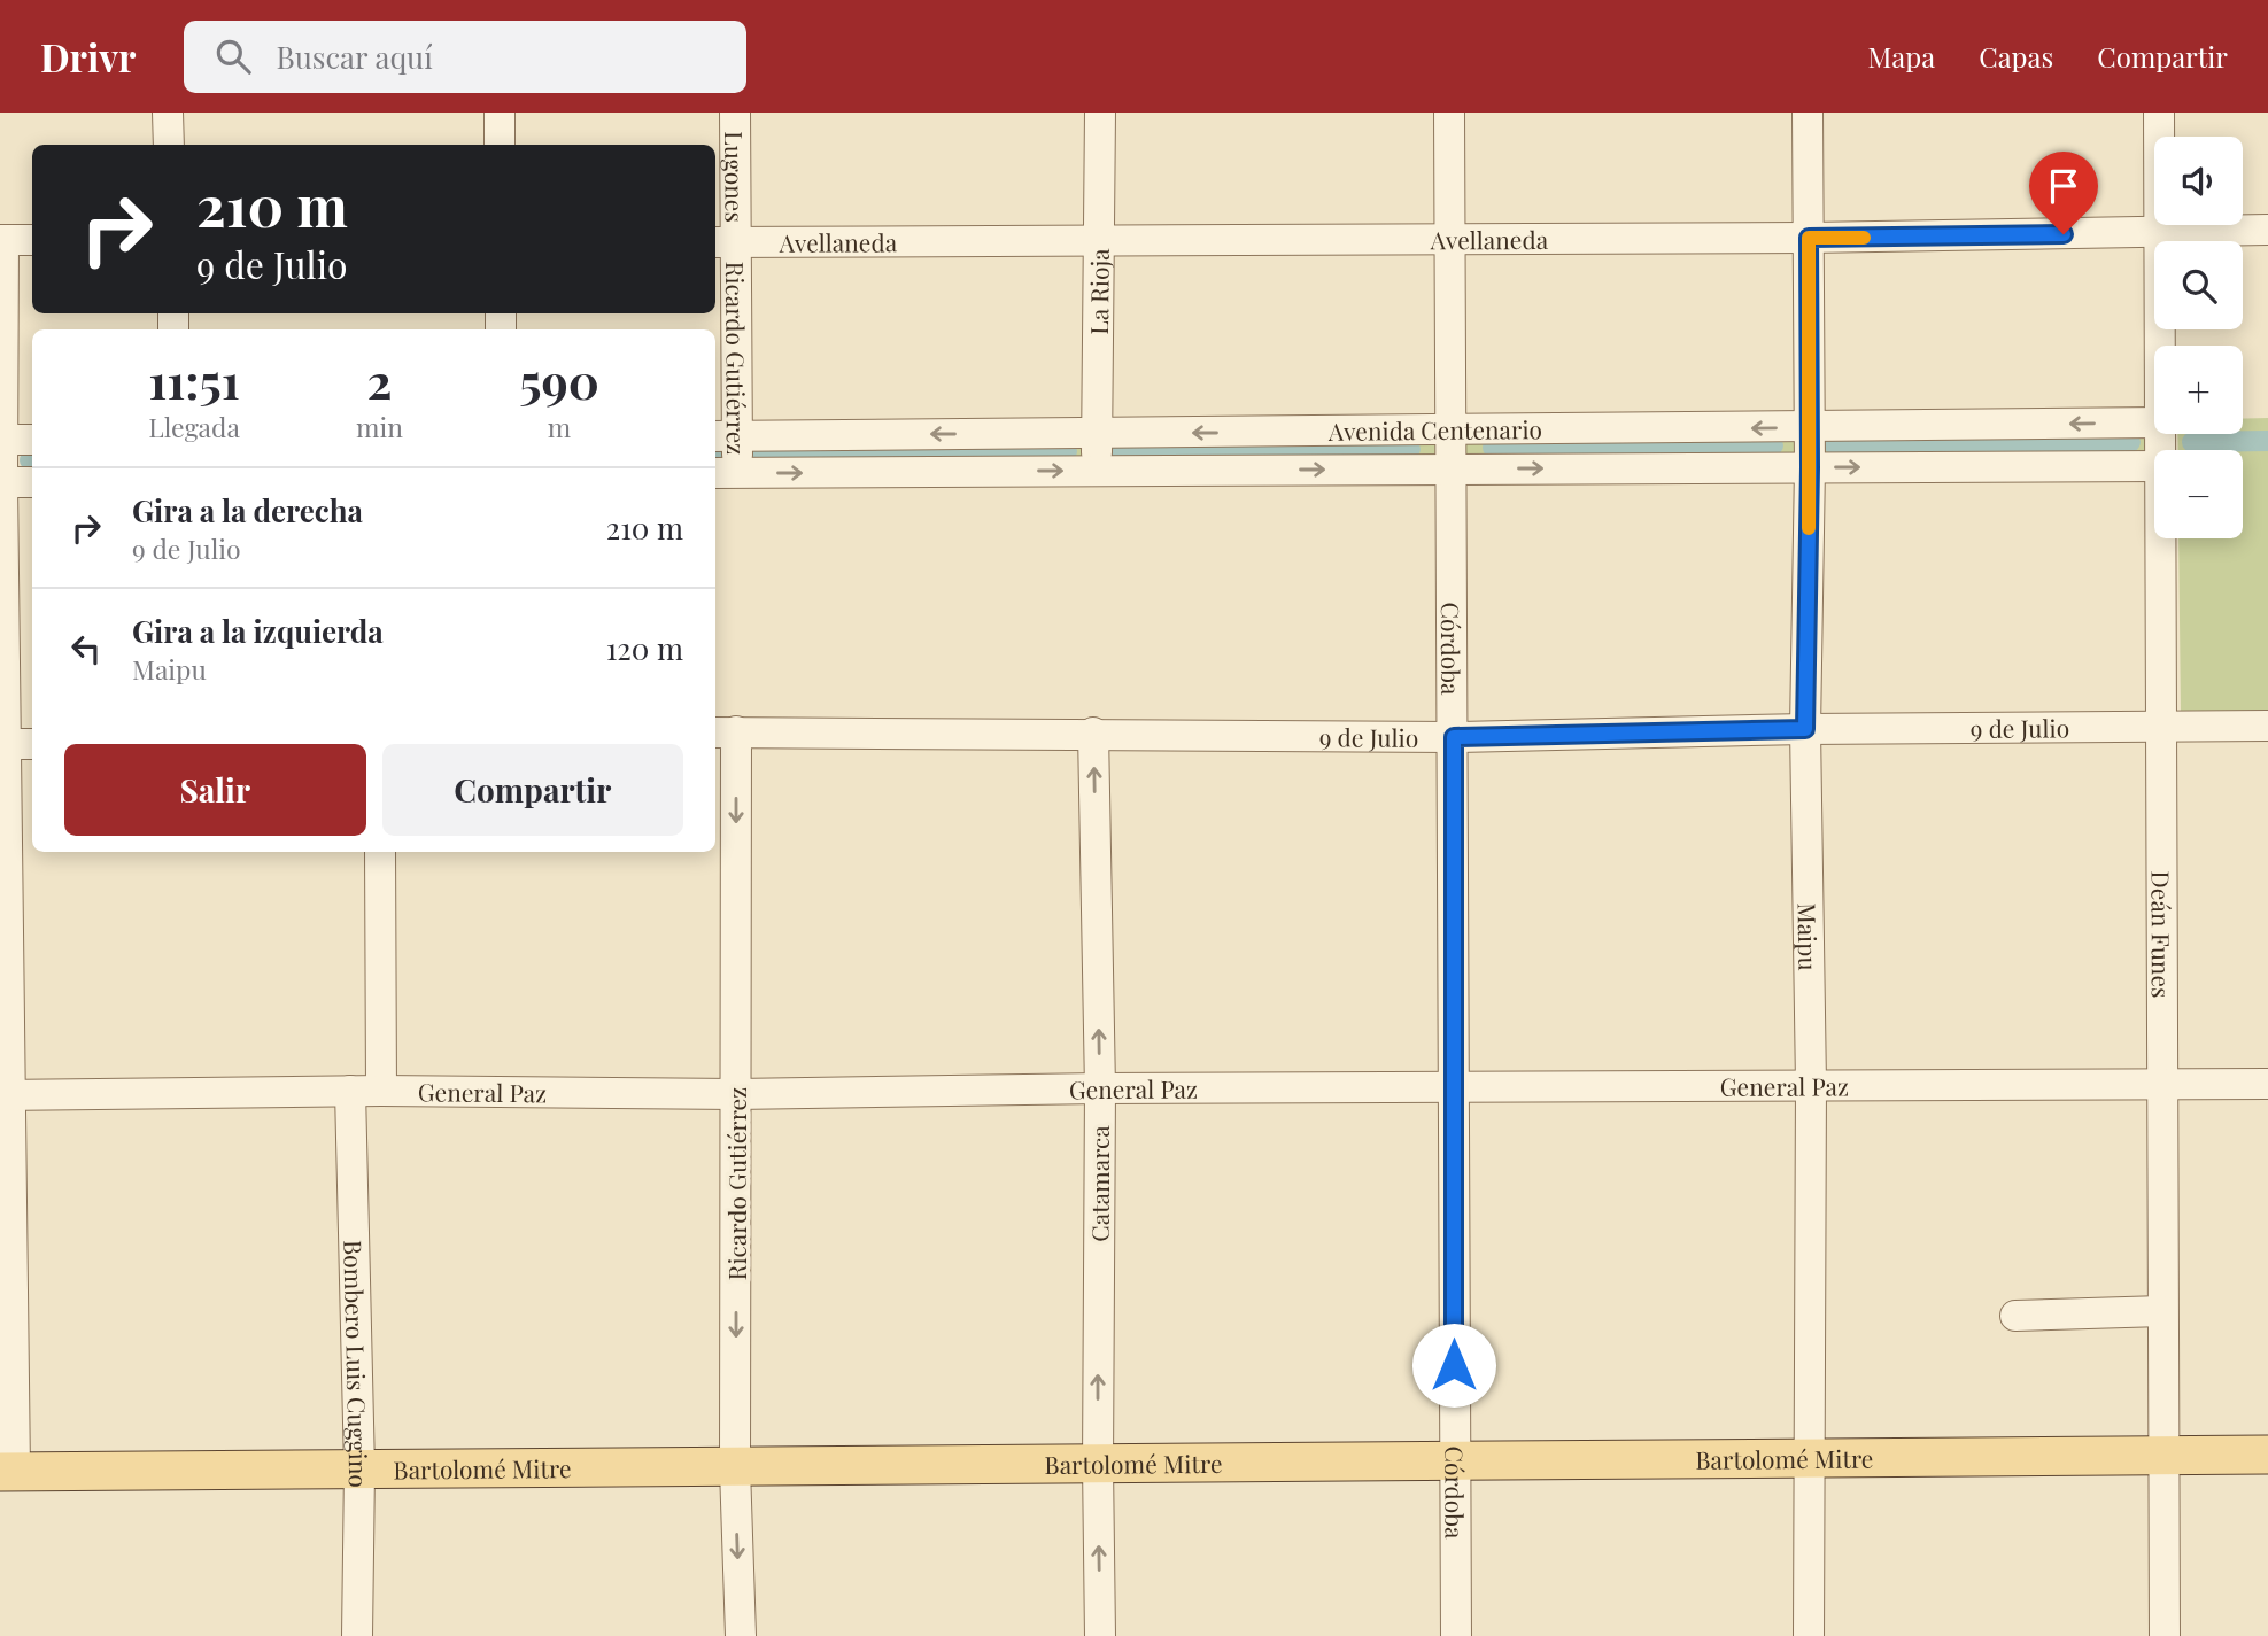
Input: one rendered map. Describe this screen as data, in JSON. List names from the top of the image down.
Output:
{
  "streets": {
    "main road": ["Bartolomé Mitre"],
    "street": [
      "Lugones",
      "Avellaneda",
      "La Rioja",
      "Ricardo Gutiérrez",
      "Avenida Centenario",
      "Córdoba",
      "9 de Julio",
      "Deán Funes",
      "Maipu",
      "General Paz",
      "Catamarca",
      "Bombero Luis Cuggino"
    ]
  },
  "crossings": [
    ["Lugones", "Avellaneda"],
    ["Lugones", "Ricardo Gutiérrez"],
    ["Avellaneda", "La Rioja"],
    ["Avellaneda", "Ricardo Gutiérrez"],
    ["Avellaneda", "Córdoba"],
    ["Avellaneda", "Deán Funes"],
    ["Avellaneda", "Maipu"],
    ["La Rioja", "Avenida Centenario"],
    ["Ricardo Gutiérrez", "Avenida Centenario"],
    ["Ricardo Gutiérrez", "9 de Julio"],
    ["Ricardo Gutiérrez", "General Paz"],
    ["Ricardo Gutiérrez", "Bartolomé Mitre"],
    ["Avenida Centenario", "Córdoba"],
    ["Avenida Centenario", "Maipu"],
    ["Córdoba", "9 de Julio"],
    ["Córdoba", "General Paz"],
    ["Córdoba", "Bartolomé Mitre"],
    ["9 de Julio", "Deán Funes"],
    ["9 de Julio", "Maipu"],
    ["9 de Julio", "Catamarca"],
    ["Deán Funes", "General Paz"],
    ["Deán Funes", "Bartolomé Mitre"],
    ["Maipu", "General Paz"],
    ["Maipu", "Bartolomé Mitre"],
    ["General Paz", "Catamarca"],
    ["General Paz", "Bombero Luis Cuggino"],
    ["Catamarca", "Bartolomé Mitre"],
    ["Bombero Luis Cuggino", "Bartolomé Mitre"]
  ],
  "one_way": ["Ricardo Gutiérrez", "Catamarca"],
  "page": {
    "header": "Drivr",
    "search": "Buscar aquí",
    "nav": ["Mapa", "Capas", "Compartir"],
    "map_buttons": ["+", "−"],
    "turn": ["210 m", "9 de Julio"],
    "eta": [
      "11:51",
      "Llegada",
      "2",
      "min",
      "590",
      "m"
    ],
    "list": [
      {
        "name": "Gira a la derecha",
        "note": "9 de Julio",
        "value": "210 m"
      },
      {
        "name": "Gira a la izquierda",
        "note": "Maipu",
        "value": "120 m"
      }
    ],
    "buttons": ["Salir", "Compartir"]
  }
}
